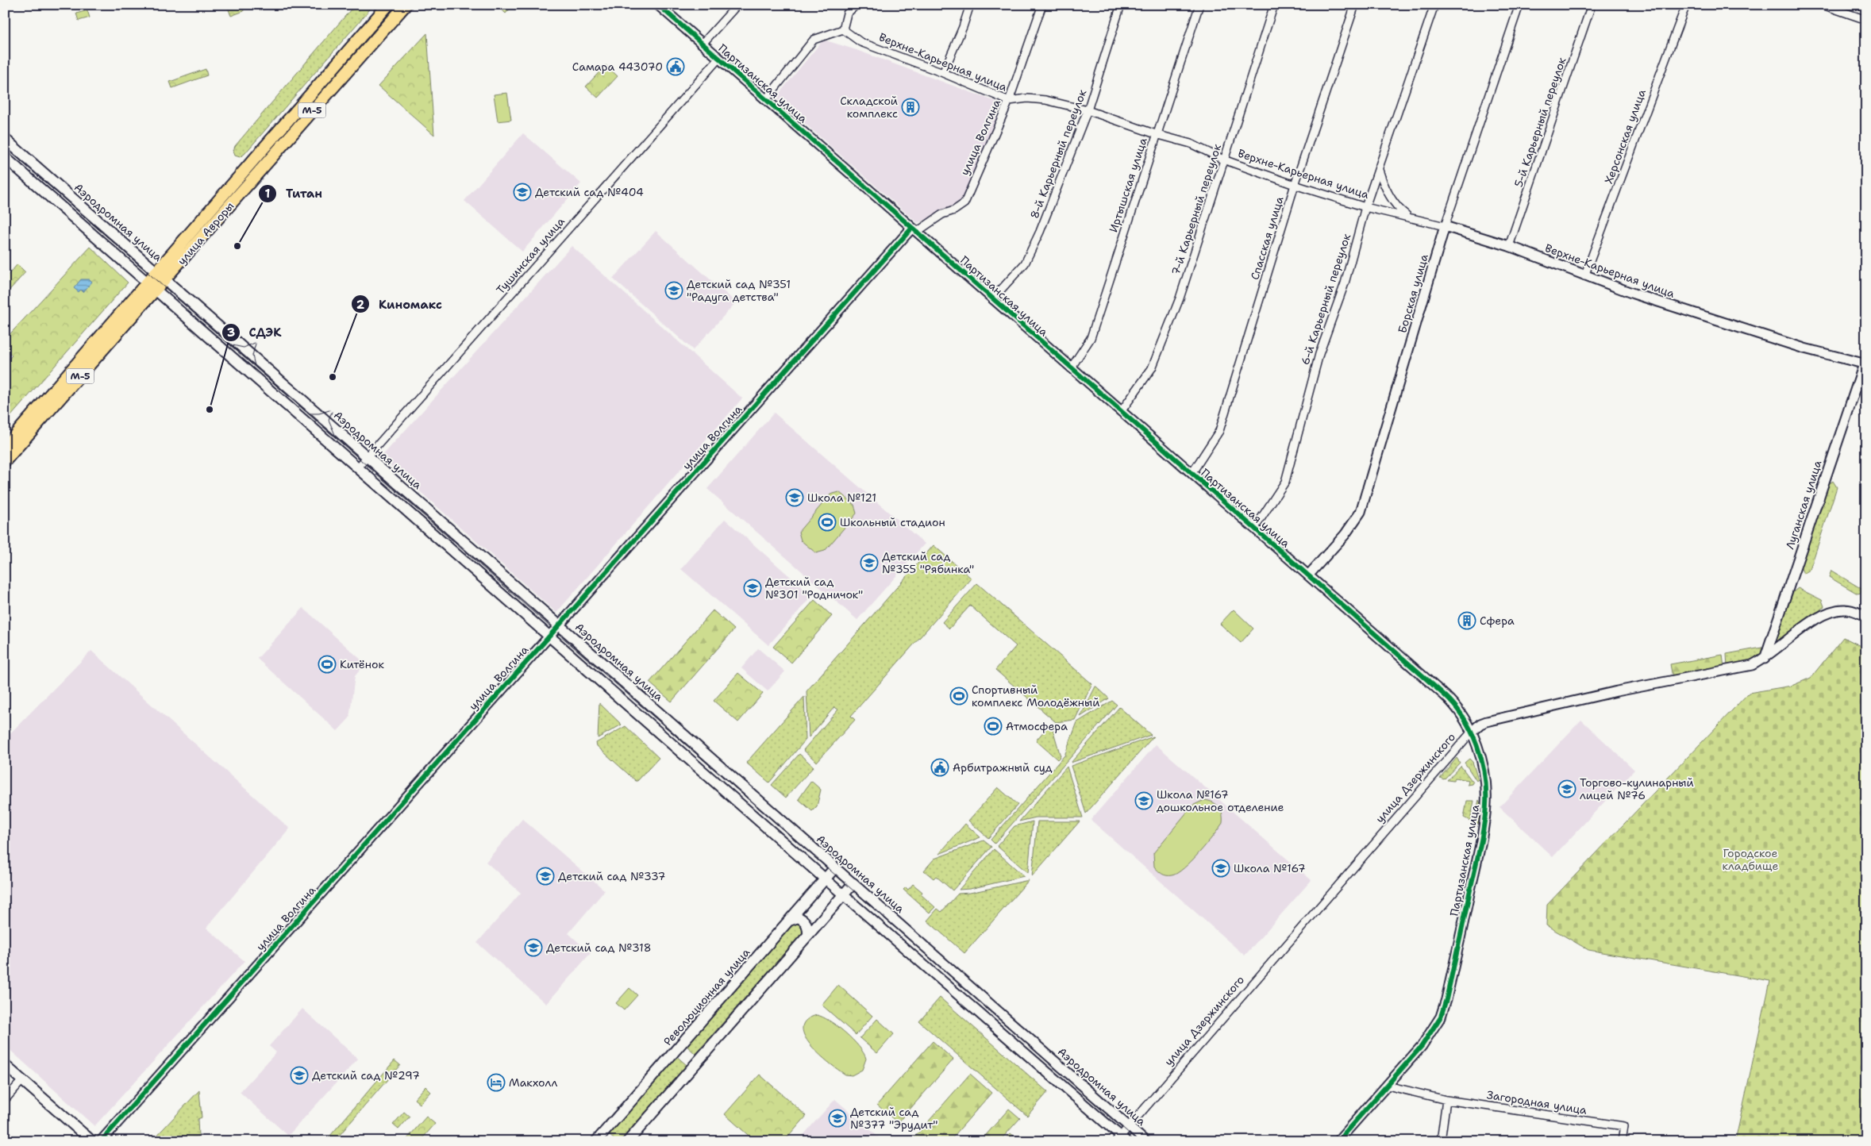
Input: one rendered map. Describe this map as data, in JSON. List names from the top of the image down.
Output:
{
  "streets": {
    "main road": [
      "М-5",
      "Аэродромная улица",
      "улица Авроры",
      "Революционная улица"
    ],
    "street": [
      "Верхне-Карьерная улица",
      "Партизанская улица",
      "5-й Карьерный переулок",
      "Херсонская улица",
      "улица Волгина",
      "8-й Карьерный переулок",
      "Иртышская улица",
      "7-й Карьерный переулок",
      "Спасская улица",
      "Тушинская улица",
      "Борская улица",
      "6-й Карьерный переулок",
      "Луганская улица",
      "улица Дзержинского",
      "Загородная улица"
    ]
  },
  "crossings": [
    ["Верхне-Карьерная улица", "5-й Карьерный переулок"],
    ["Верхне-Карьерная улица", "Херсонская улица"],
    ["Верхне-Карьерная улица", "улица Волгина"],
    ["Верхне-Карьерная улица", "8-й Карьерный переулок"],
    ["Верхне-Карьерная улица", "Иртышская улица"],
    ["Верхне-Карьерная улица", "7-й Карьерный переулок"],
    ["Верхне-Карьерная улица", "Спасская улица"],
    ["Верхне-Карьерная улица", "Борская улица"],
    ["Верхне-Карьерная улица", "6-й Карьерный переулок"],
    ["Верхне-Карьерная улица", "Луганская улица"],
    ["Партизанская улица", "улица Волгина"],
    ["Партизанская улица", "8-й Карьерный переулок"],
    ["Партизанская улица", "Иртышская улица"],
    ["Партизанская улица", "7-й Карьерный переулок"],
    ["Партизанская улица", "Спасская улица"],
    ["Партизанская улица", "Тушинская улица"],
    ["Партизанская улица", "Борская улица"],
    ["Партизанская улица", "6-й Карьерный переулок"],
    ["Партизанская улица", "улица Дзержинского"],
    ["улица Волгина", "Аэродромная улица"],
    ["Аэродромная улица", "улица Авроры"],
    ["Аэродромная улица", "Тушинская улица"],
    ["Аэродромная улица", "улица Дзержинского"],
    ["Аэродромная улица", "Революционная улица"],
    ["Луганская улица", "улица Дзержинского"]
  ],
  "parks": ["Городское кладбище"],
  "places": {
    "public building": ["Самара 443070", "Арбитражный суд"],
    "building": ["Складской комплекс", "Сфера"],
    "school or university": [
      "Детский сад №404",
      "Детский сад №351 \"Радуга детства\"",
      "Школа №121",
      "Детский сад №355 \"Рябинка\"",
      "Детский сад №301 \"Родничок\"",
      "Торгово-кулинарный лицей №76",
      "Школа №167 дошкольное отделение",
      "Школа №167",
      "Детский сад №337",
      "Детский сад №318",
      "Детский сад №297",
      "Детский сад №377 \"Эрудит\""
    ],
    "other": ["Титан", "Киномакс", "СДЭК"],
    "sports": [
      "Школьный стадион",
      "Китёнок",
      "Спортивный комплекс Молодёжный",
      "Атмосфера"
    ],
    "hotel": ["Макхолл"]
  }
}
